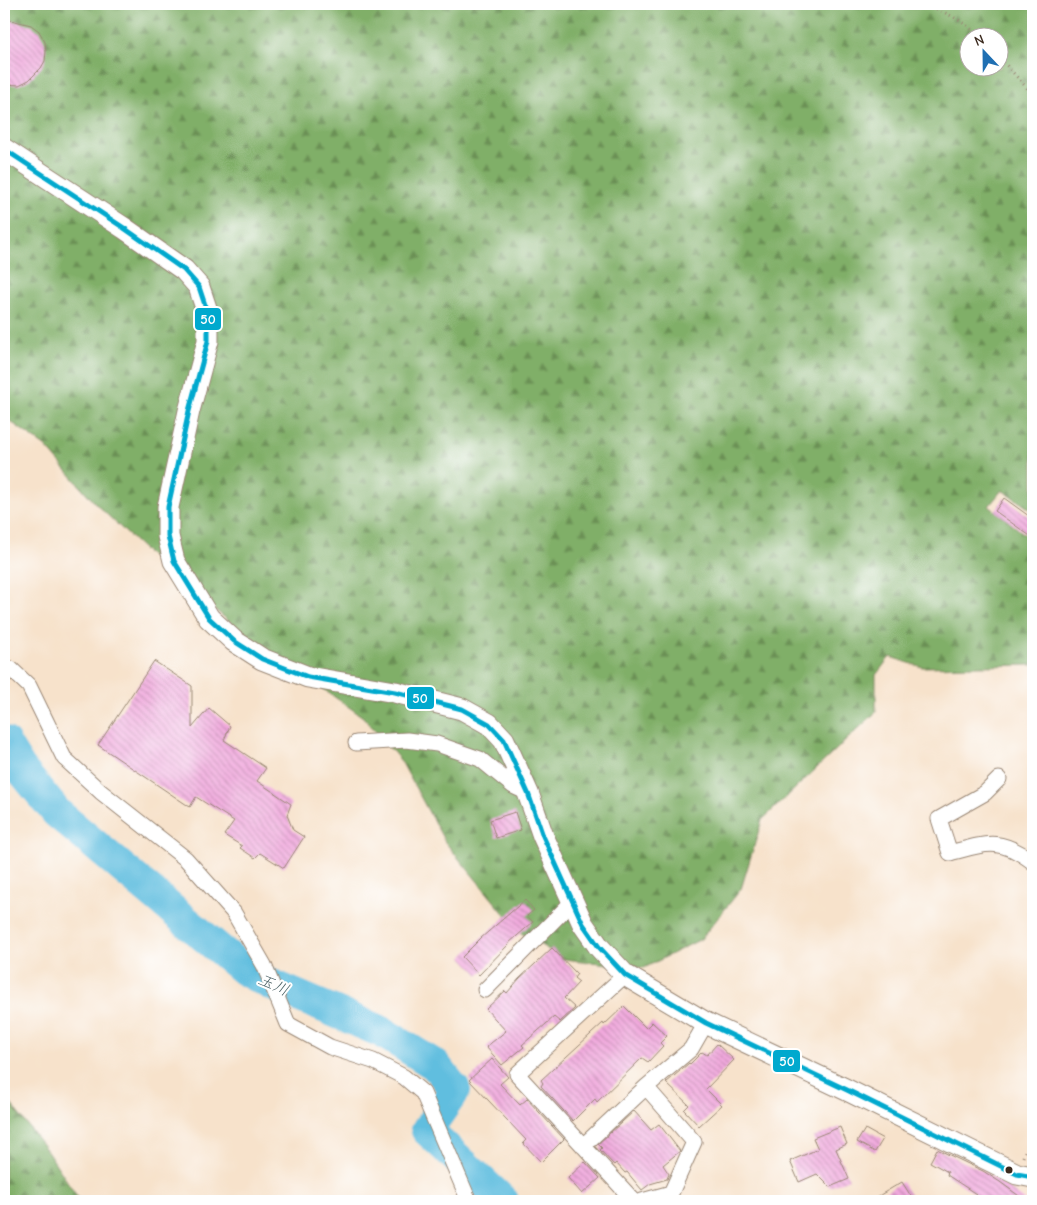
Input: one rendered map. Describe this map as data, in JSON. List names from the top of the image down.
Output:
{
  "water": ["玉川"],
  "lines": ["transit line 50"],
  "north": "top"
}
